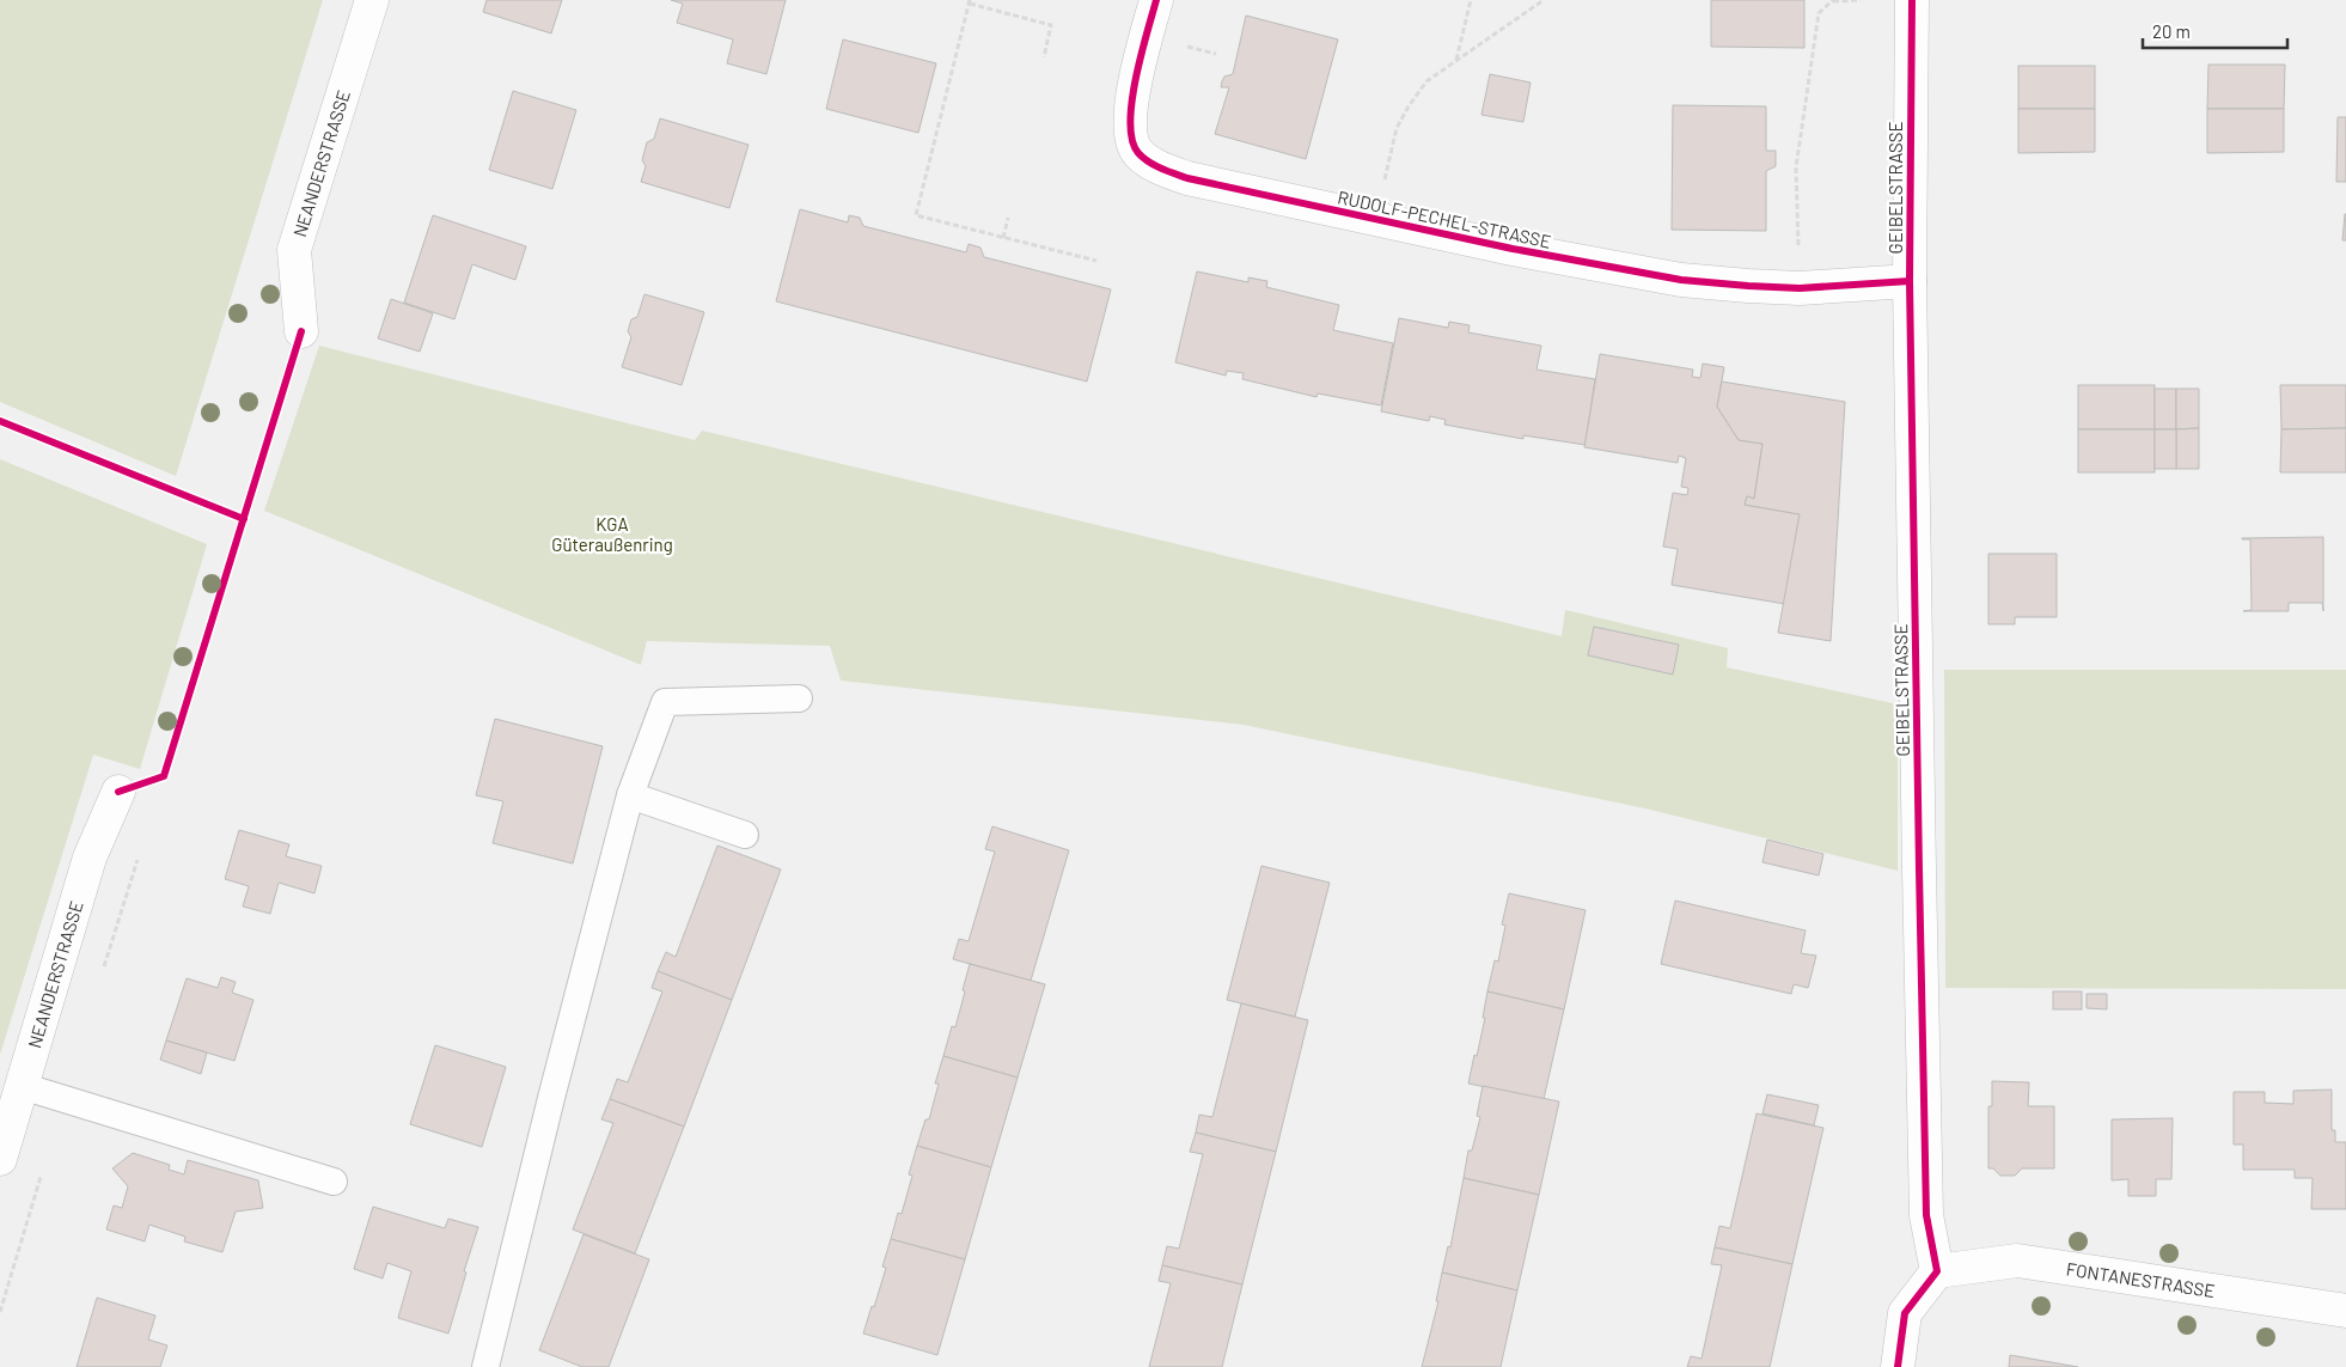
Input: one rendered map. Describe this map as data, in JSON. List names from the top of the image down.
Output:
{
  "streets": {
    "street": [
      "NEANDERSTRASSE",
      "GEIBELSTRASSE",
      "RUDOLF-PECHEL-STRASSE",
      "FONTANESTRASSE"
    ]
  },
  "crossings": [
    ["GEIBELSTRASSE", "RUDOLF-PECHEL-STRASSE"],
    ["GEIBELSTRASSE", "FONTANESTRASSE"]
  ],
  "parks": ["KGA Güteraußenring"],
  "scale_bar": "20 m"
}
